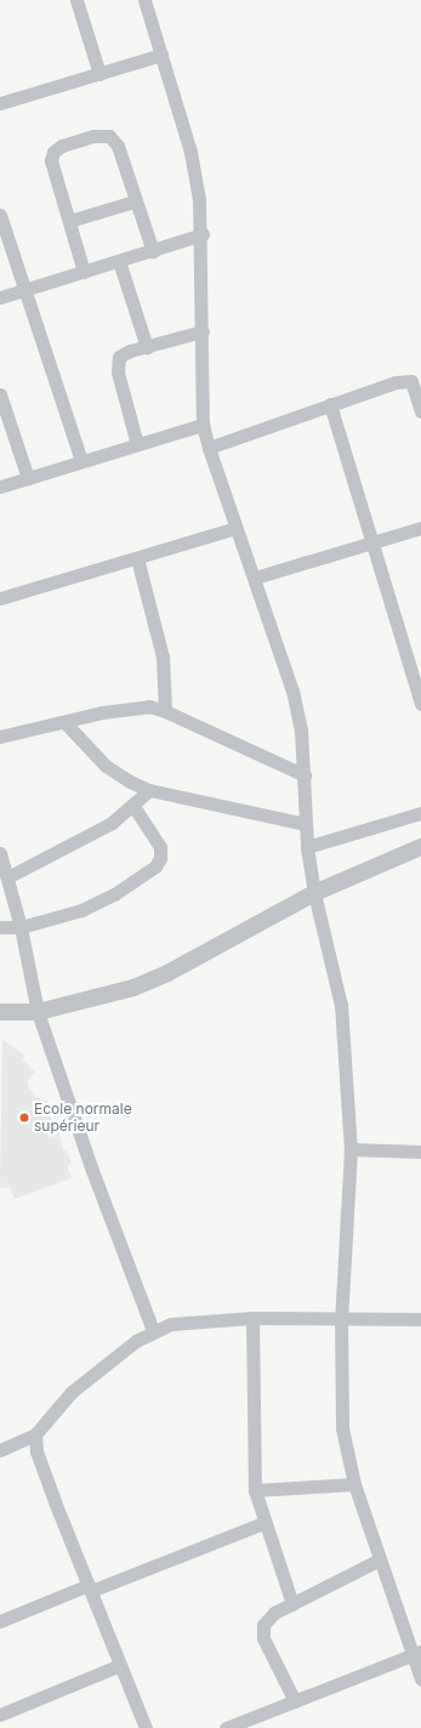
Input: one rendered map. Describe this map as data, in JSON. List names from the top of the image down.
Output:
{
  "places": ["Ecole normale supérieur"]
}
